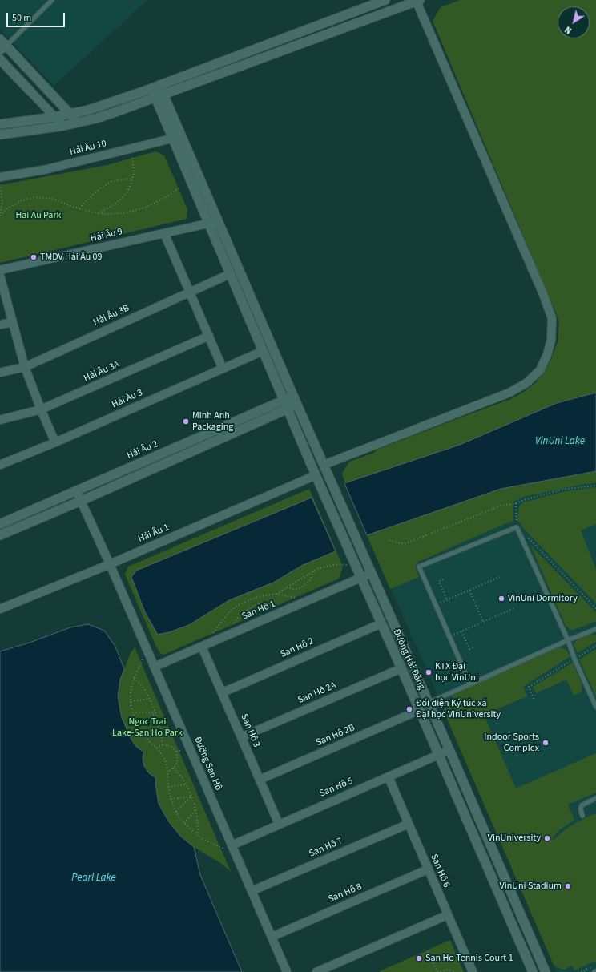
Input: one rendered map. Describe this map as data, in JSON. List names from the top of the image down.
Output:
{
  "streets": {
    "street": [
      "Hải Âu 10",
      "Hải Âu 9",
      "Hải Âu 3B",
      "Hải Âu 3A",
      "Hải Âu 3",
      "Hải Âu 2",
      "Hải Âu 1",
      "San Hô 1",
      "San Hô 2",
      "Đường Hải Đăng",
      "San Hô 2A",
      "San Hô 3",
      "San Hô 2B",
      "Đường San Hô",
      "San Hô 5",
      "San Hô 7",
      "San Hô 6",
      "San Hô 8"
    ]
  },
  "crossings": [
    ["Hải Âu 10", "Đường Hải Đăng"],
    ["Hải Âu 9", "Đường Hải Đăng"],
    ["Hải Âu 3B", "Đường Hải Đăng"],
    ["Hải Âu 3", "Đường Hải Đăng"],
    ["Hải Âu 2", "Đường Hải Đăng"],
    ["Hải Âu 2", "Đường San Hô"],
    ["Hải Âu 1", "Đường Hải Đăng"],
    ["Hải Âu 1", "Đường San Hô"],
    ["San Hô 1", "Đường Hải Đăng"],
    ["San Hô 1", "San Hô 3"],
    ["San Hô 1", "Đường San Hô"],
    ["San Hô 2", "Đường Hải Đăng"],
    ["San Hô 2", "San Hô 3"],
    ["Đường Hải Đăng", "San Hô 2A"],
    ["Đường Hải Đăng", "San Hô 2B"],
    ["Đường Hải Đăng", "San Hô 5"],
    ["San Hô 2A", "San Hô 3"],
    ["San Hô 3", "San Hô 2B"],
    ["San Hô 3", "San Hô 5"],
    ["Đường San Hô", "San Hô 5"],
    ["Đường San Hô", "San Hô 7"],
    ["Đường San Hô", "San Hô 8"],
    ["San Hô 5", "San Hô 6"],
    ["San Hô 7", "San Hô 6"],
    ["San Hô 6", "San Hô 8"]
  ],
  "water": ["VinUni Lake", "Pearl Lake"],
  "parks": ["Hai Au Park", "Ngoc Trai Lake-San Ho Park"],
  "places": [
    "TMDV Hải Âu 09",
    "Minh Anh Packaging",
    "VinUni Dormitory",
    "KTX Đại học VinUni",
    "Đối diện Ký túc xá Đại học VinUniversity",
    "Indoor Sports Complex",
    "VinUniversity",
    "VinUni Stadium",
    "San Ho Tennis Court 1"
  ],
  "scale_bar": "50 m",
  "north": "bottom left"
}
